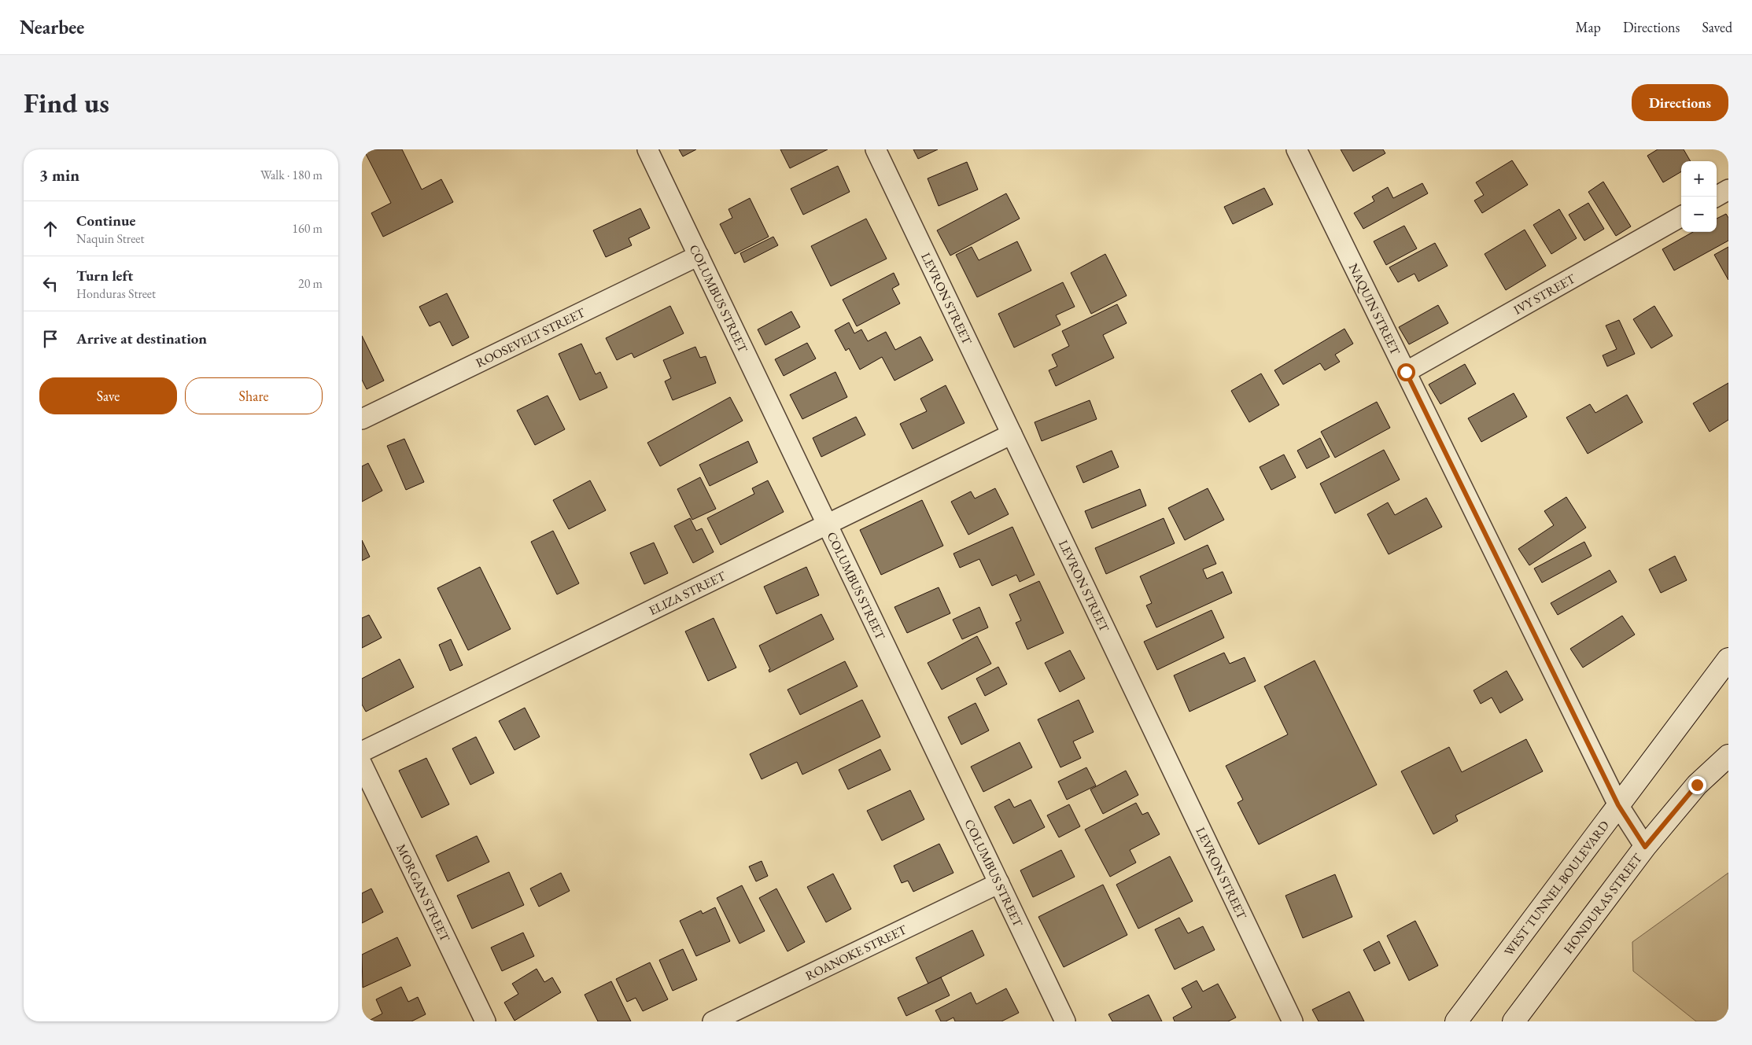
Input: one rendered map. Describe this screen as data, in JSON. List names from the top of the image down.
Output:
{
  "streets": {
    "main road": ["WEST TUNNEL BOULEVARD", "HONDURAS STREET"],
    "street": [
      "IVY STREET",
      "COLUMBUS STREET",
      "LEVRON STREET",
      "NAQUIN STREET",
      "ROOSEVELT STREET",
      "ELIZA STREET",
      "MORGAN STREET",
      "ROANOKE STREET"
    ]
  },
  "crossings": [
    ["IVY STREET", "NAQUIN STREET"],
    ["COLUMBUS STREET", "ROOSEVELT STREET"],
    ["COLUMBUS STREET", "ELIZA STREET"],
    ["COLUMBUS STREET", "ROANOKE STREET"],
    ["LEVRON STREET", "ELIZA STREET"],
    ["NAQUIN STREET", "WEST TUNNEL BOULEVARD"],
    ["NAQUIN STREET", "HONDURAS STREET"]
  ],
  "page": {
    "header": "Nearbee",
    "nav": ["Map", "Directions", "Saved"],
    "buttons": [
      "Directions",
      ["Save", "Share"]
    ],
    "title": "Find us",
    "heading": ["3 min", "Walk · 180 m"],
    "map_buttons": ["+", "−"],
    "list": [
      ["Continue", "Naquin Street", "160 m"],
      ["Turn left", "Honduras Street", "20 m"],
      "Arrive at destination"
    ]
  }
}
